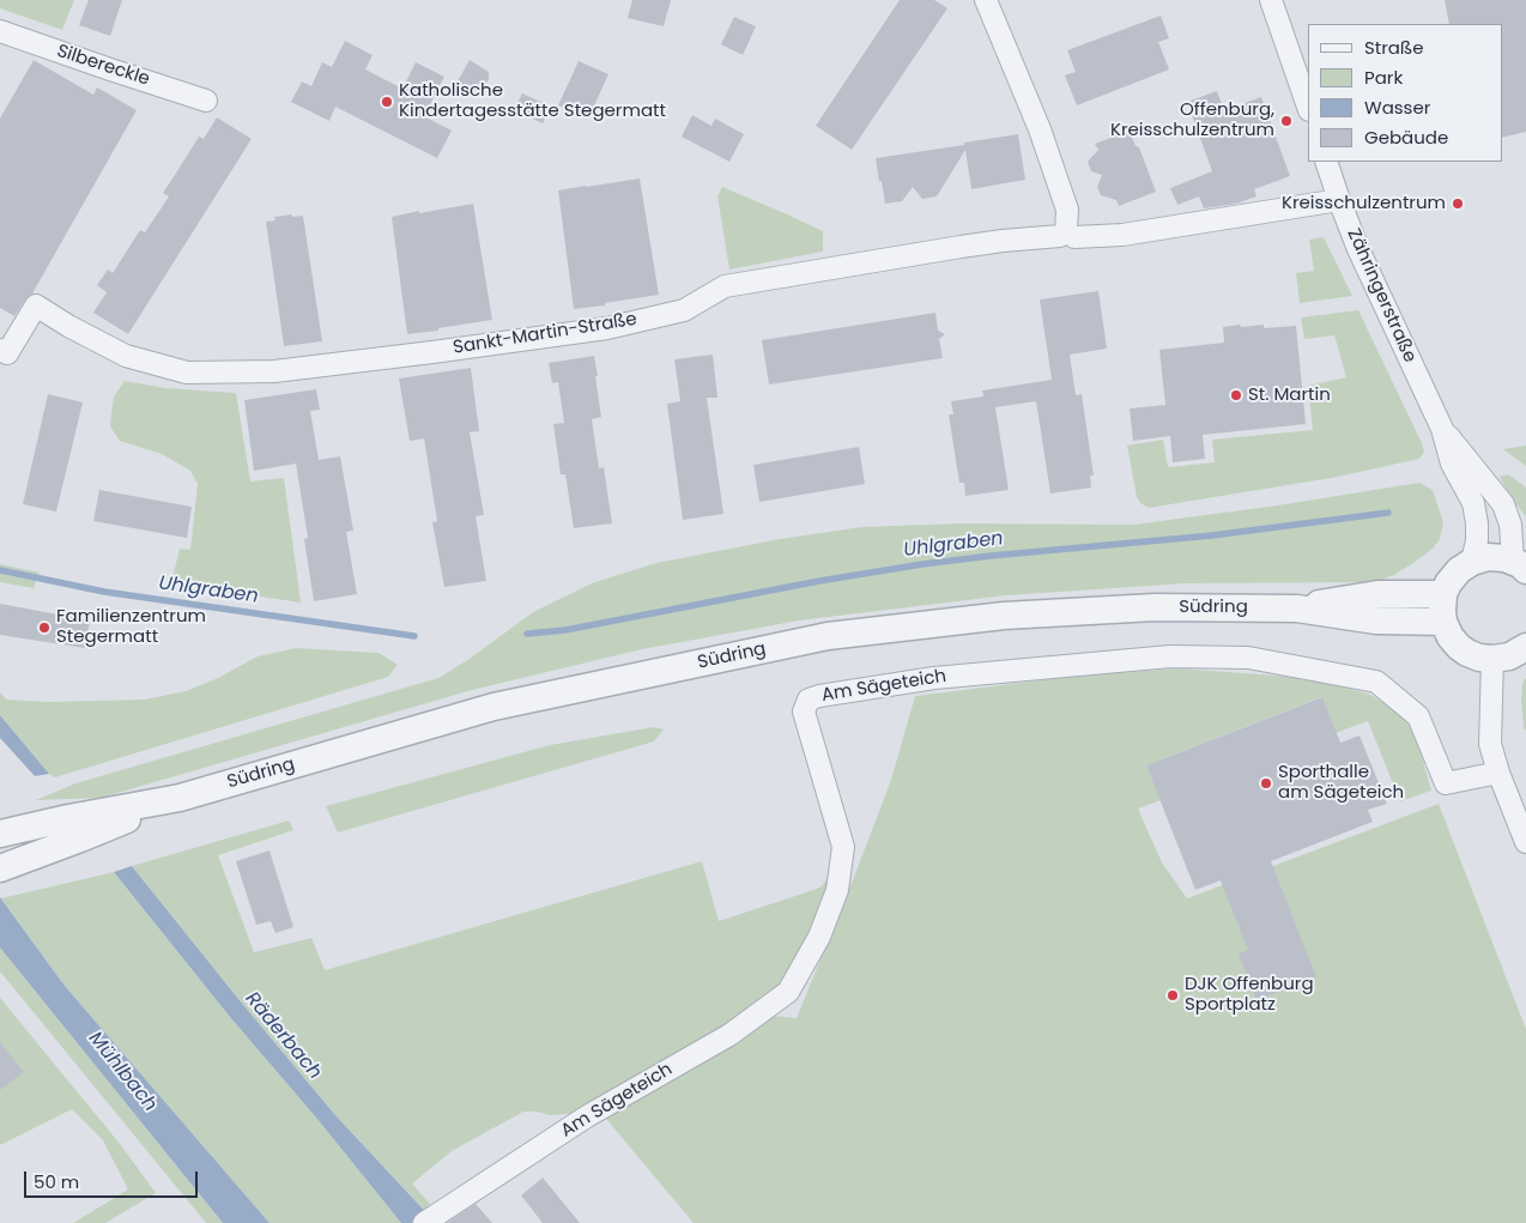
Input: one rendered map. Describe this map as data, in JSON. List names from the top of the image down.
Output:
{
  "streets": {
    "street": [
      "Silbereckle",
      "Zähringerstraße",
      "Sankt-Martin-Straße",
      "Südring",
      "Am Sägeteich"
    ]
  },
  "crossings": [
    ["Zähringerstraße", "Sankt-Martin-Straße"]
  ],
  "water": ["Uhlgraben", "Räderbach", "Mühlbach"],
  "places": [
    "Katholische Kindertagesstätte Stegermatt",
    "Offenburg, Kreisschulzentrum",
    "Kreisschulzentrum",
    "St. Martin",
    "Familienzentrum Stegermatt",
    "Sporthalle am Sägeteich",
    "DJK Offenburg Sportplatz"
  ],
  "legend": [
    "Straße",
    "Park",
    "Wasser",
    "Gebäude"
  ],
  "scale_bar": "50 m"
}
